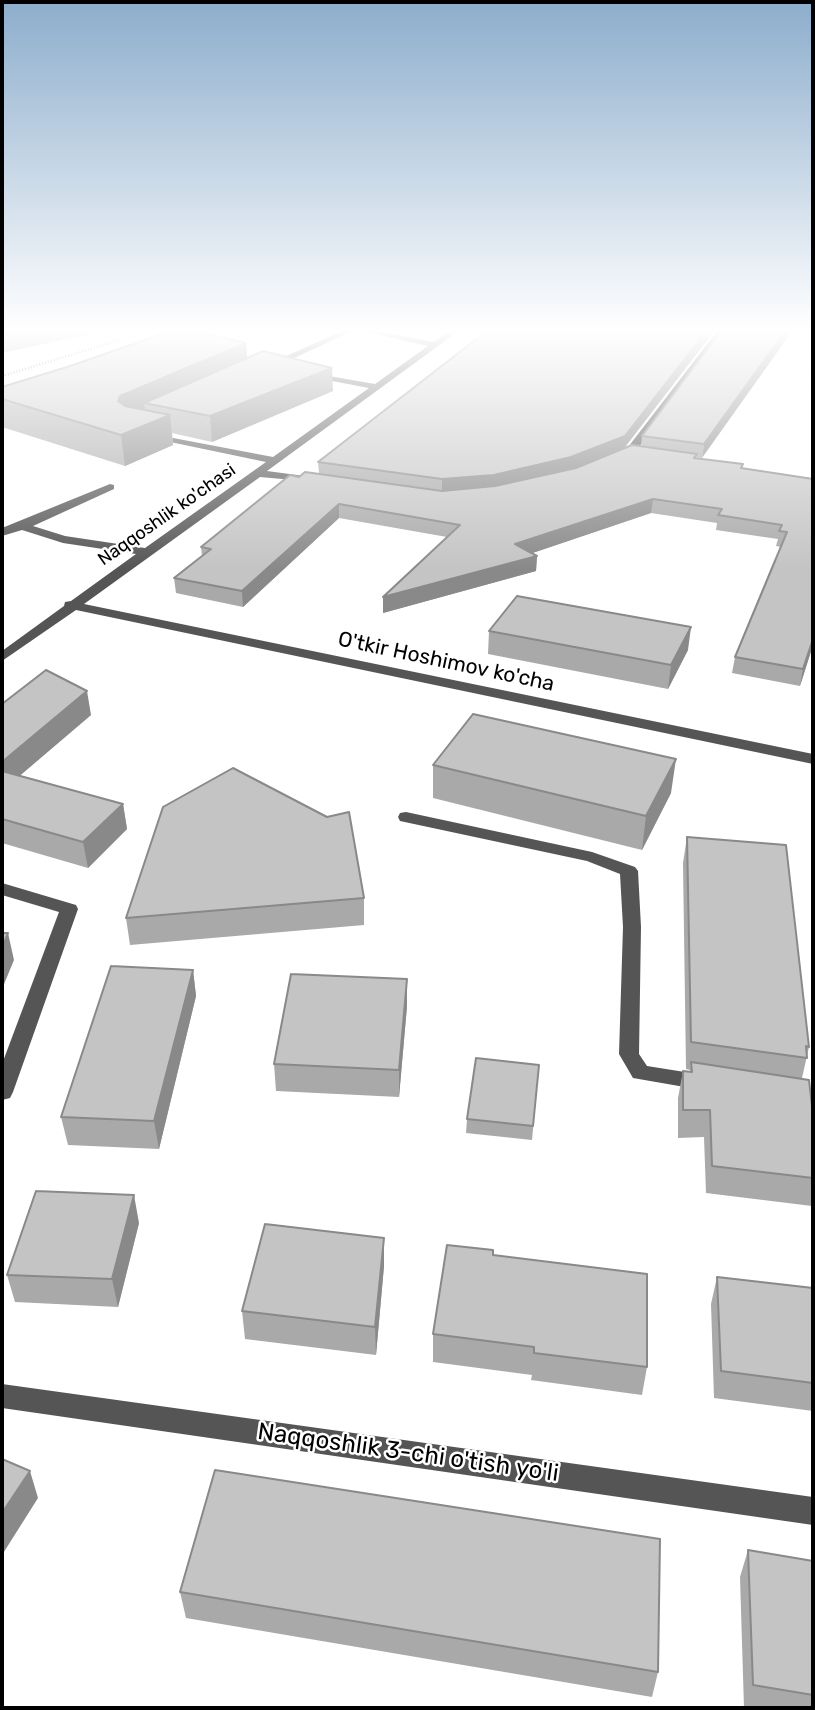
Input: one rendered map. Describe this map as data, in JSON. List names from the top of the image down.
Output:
{
  "streets": {
    "street": ["Naqqoshlik ko'chasi", "O'tkir Hoshimov ko'cha", "Naqqoshlik 3-chi o'tish yo'li"]
  },
  "crossings": [
    ["Naqqoshlik ko'chasi", "O'tkir Hoshimov ko'cha"]
  ]
}
